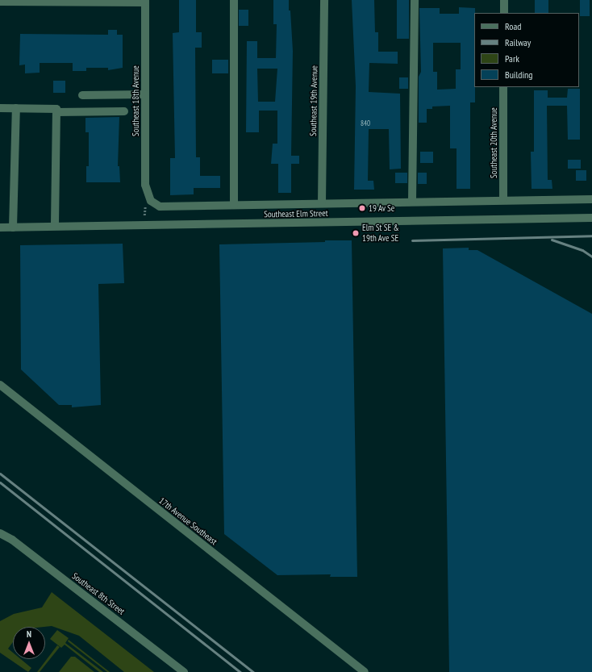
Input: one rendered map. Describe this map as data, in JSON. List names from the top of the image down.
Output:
{
  "streets": {
    "street": [
      "Southeast 18th Avenue",
      "Southeast 19th Avenue",
      "Southeast 20th Avenue",
      "Southeast Elm Street",
      "17th Avenue Southeast",
      "Southeast 8th Street"
    ]
  },
  "crossings": [
    ["Southeast 18th Avenue", "Southeast Elm Street"],
    ["Southeast 19th Avenue", "Southeast Elm Street"],
    ["Southeast 20th Avenue", "Southeast Elm Street"]
  ],
  "places": ["19 Av Se", "Elm St SE & 19th Ave SE"],
  "house_numbers": ["840"],
  "legend": [
    "Road",
    "Railway",
    "Park",
    "Building"
  ],
  "north": "top"
}
